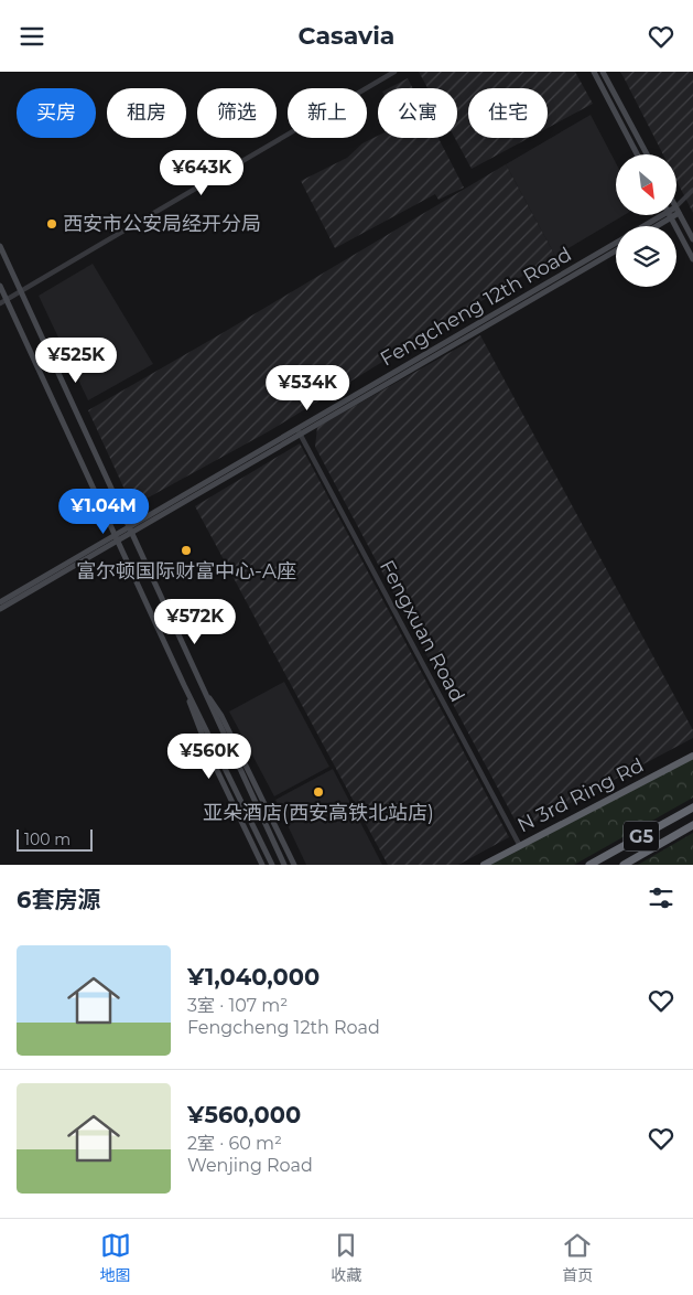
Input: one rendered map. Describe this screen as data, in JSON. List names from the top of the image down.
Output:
{
  "streets": {
    "highway": ["N 3rd Ring Rd", "G5"],
    "main road": ["Fengcheng 12th Road"],
    "street": ["Fengxuan Road"]
  },
  "crossings": [
    ["Fengcheng 12th Road", "Fengxuan Road"],
    ["Fengxuan Road", "N 3rd Ring Rd"]
  ],
  "places": ["西安市公安局经开分局", "富尔顿国际财富中心-A座", "亚朵酒店(西安高铁北站店)"],
  "scale_bar": "100 m",
  "north": "bottom right",
  "page": {
    "header": "Casavia",
    "chip": [
      "买房",
      "租房",
      "筛选",
      "新上",
      "公寓",
      "住宅"
    ],
    "price": [
      "¥643K",
      "¥525K",
      "¥534K",
      "¥1.04M",
      "¥572K",
      "¥560K"
    ],
    "scale": "100 m",
    "heading": "6套房源",
    "list": [
      {
        "name": "¥1,040,000",
        "note": "3室 · 107 m² · Fengcheng 12th Road"
      },
      {
        "name": "¥560,000",
        "note": "2室 · 60 m² · Wenjing Road"
      }
    ],
    "tabs": ["地图", "收藏", "首页"]
  }
}
